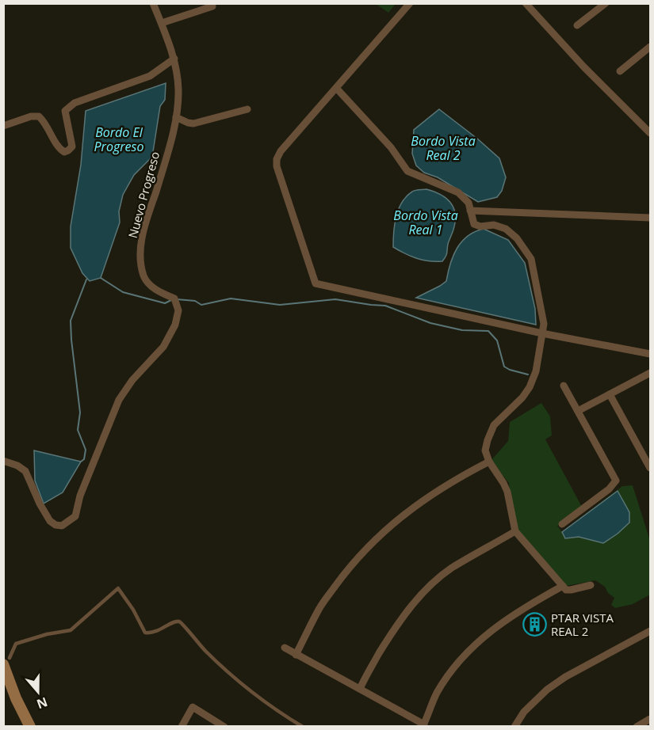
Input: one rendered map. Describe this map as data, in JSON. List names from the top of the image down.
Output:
{
  "streets": {
    "street": ["Nuevo Progreso"]
  },
  "water": ["Bordo El Progreso", "Bordo Vista Real 2", "Bordo Vista Real 1"],
  "places": {
    "building": ["PTAR VISTA REAL 2"]
  },
  "north": "bottom"
}
